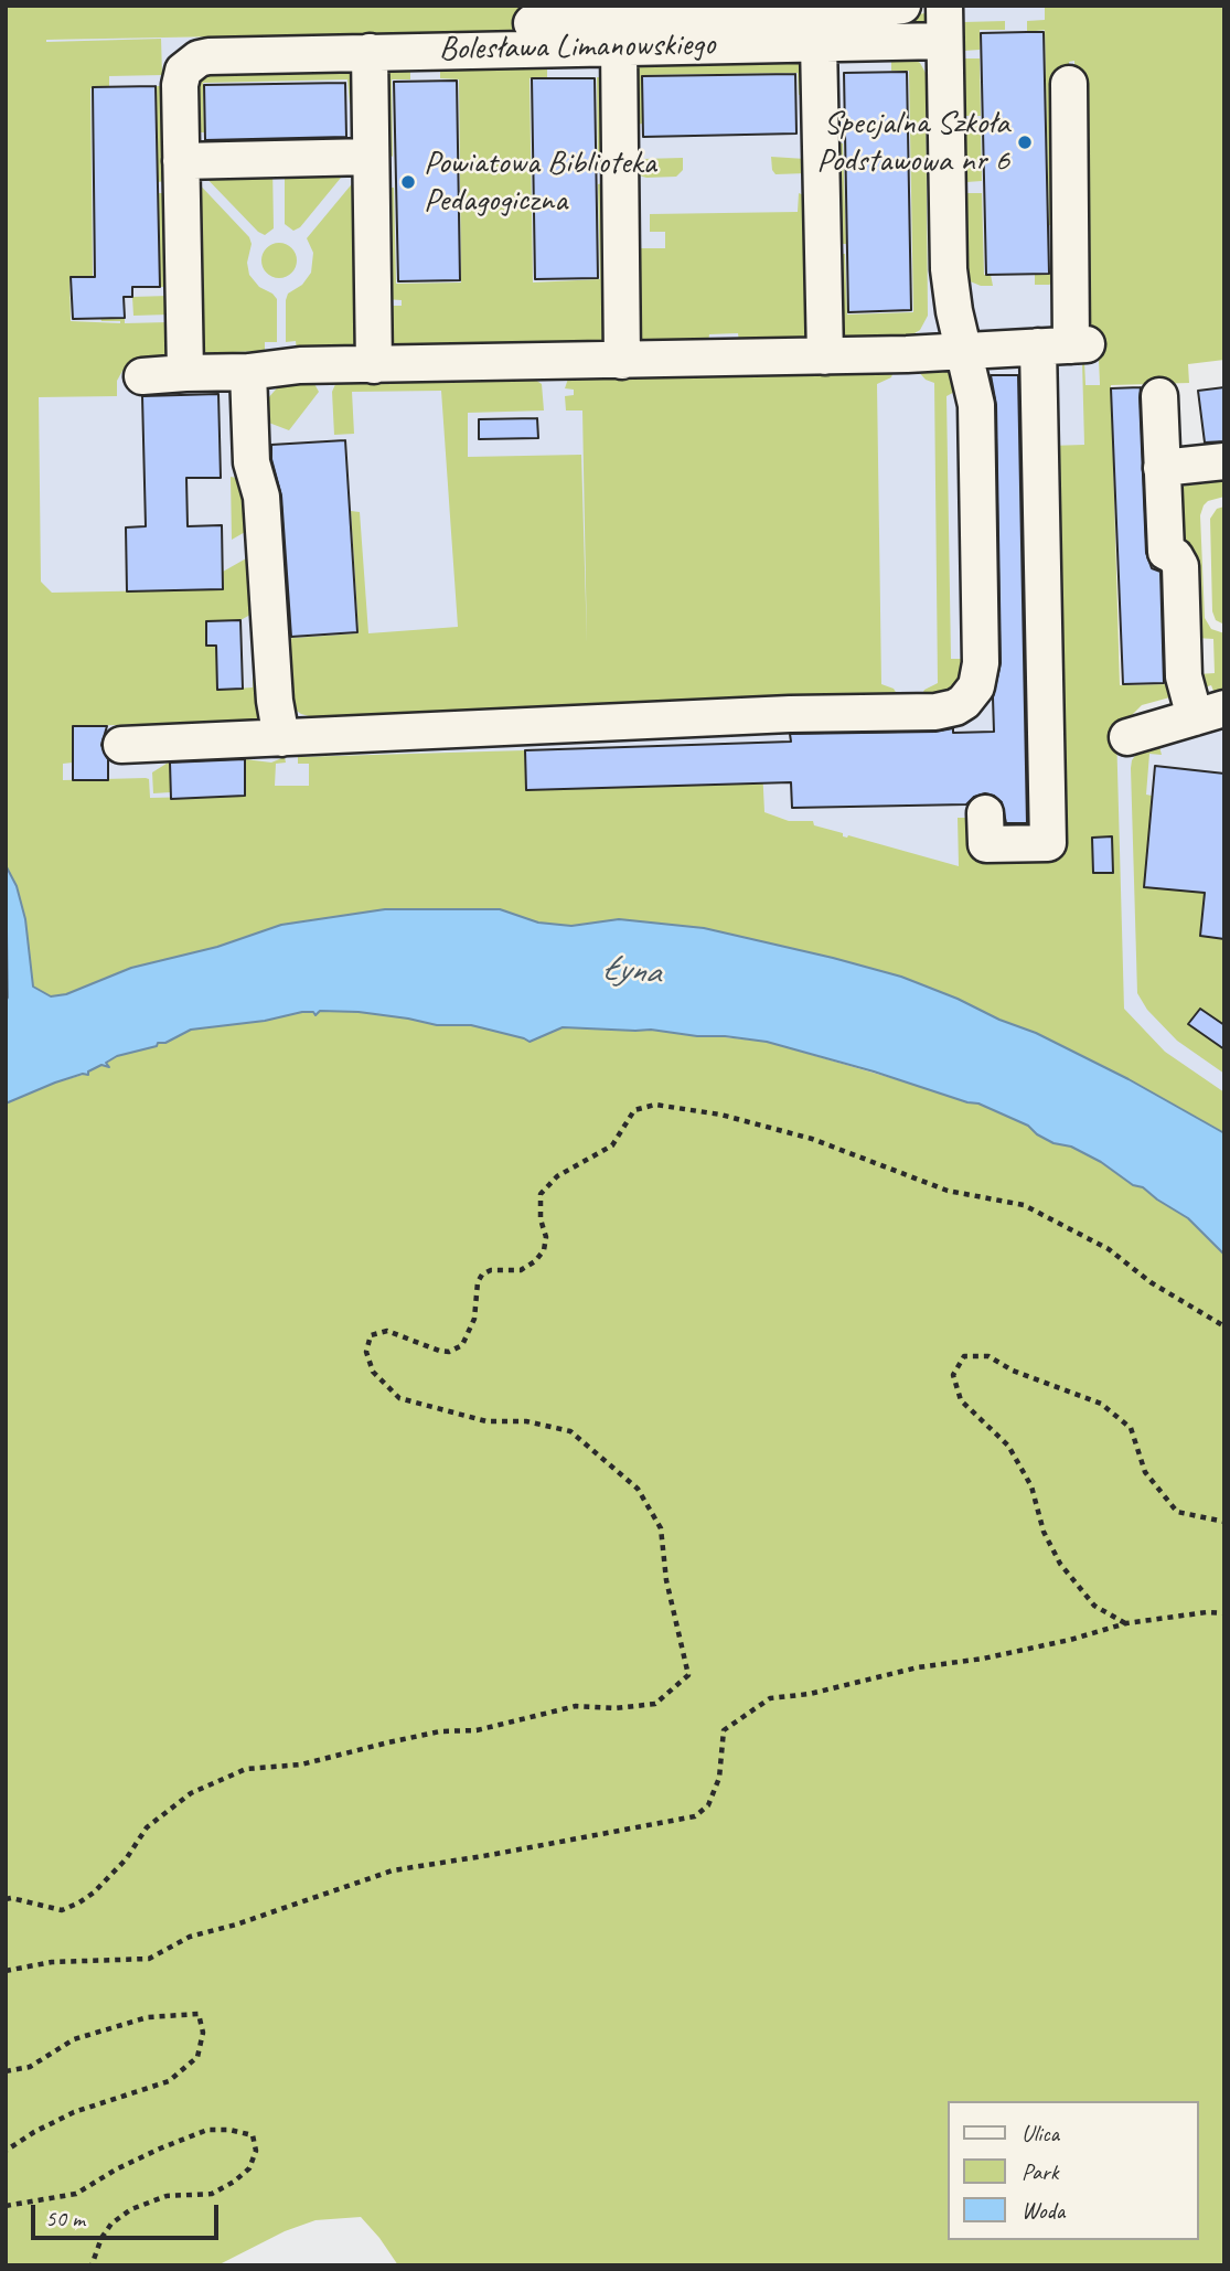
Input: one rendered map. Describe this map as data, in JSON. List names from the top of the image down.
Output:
{
  "streets": {
    "street": ["Bolesława Limanowskiego"]
  },
  "water": ["Łyna"],
  "places": ["Specjalna Szkoła Podstawowa nr 6", "Powiatowa Biblioteka Pedagogiczna"],
  "legend": ["Ulica", "Park", "Woda"],
  "scale_bar": "50 m"
}
